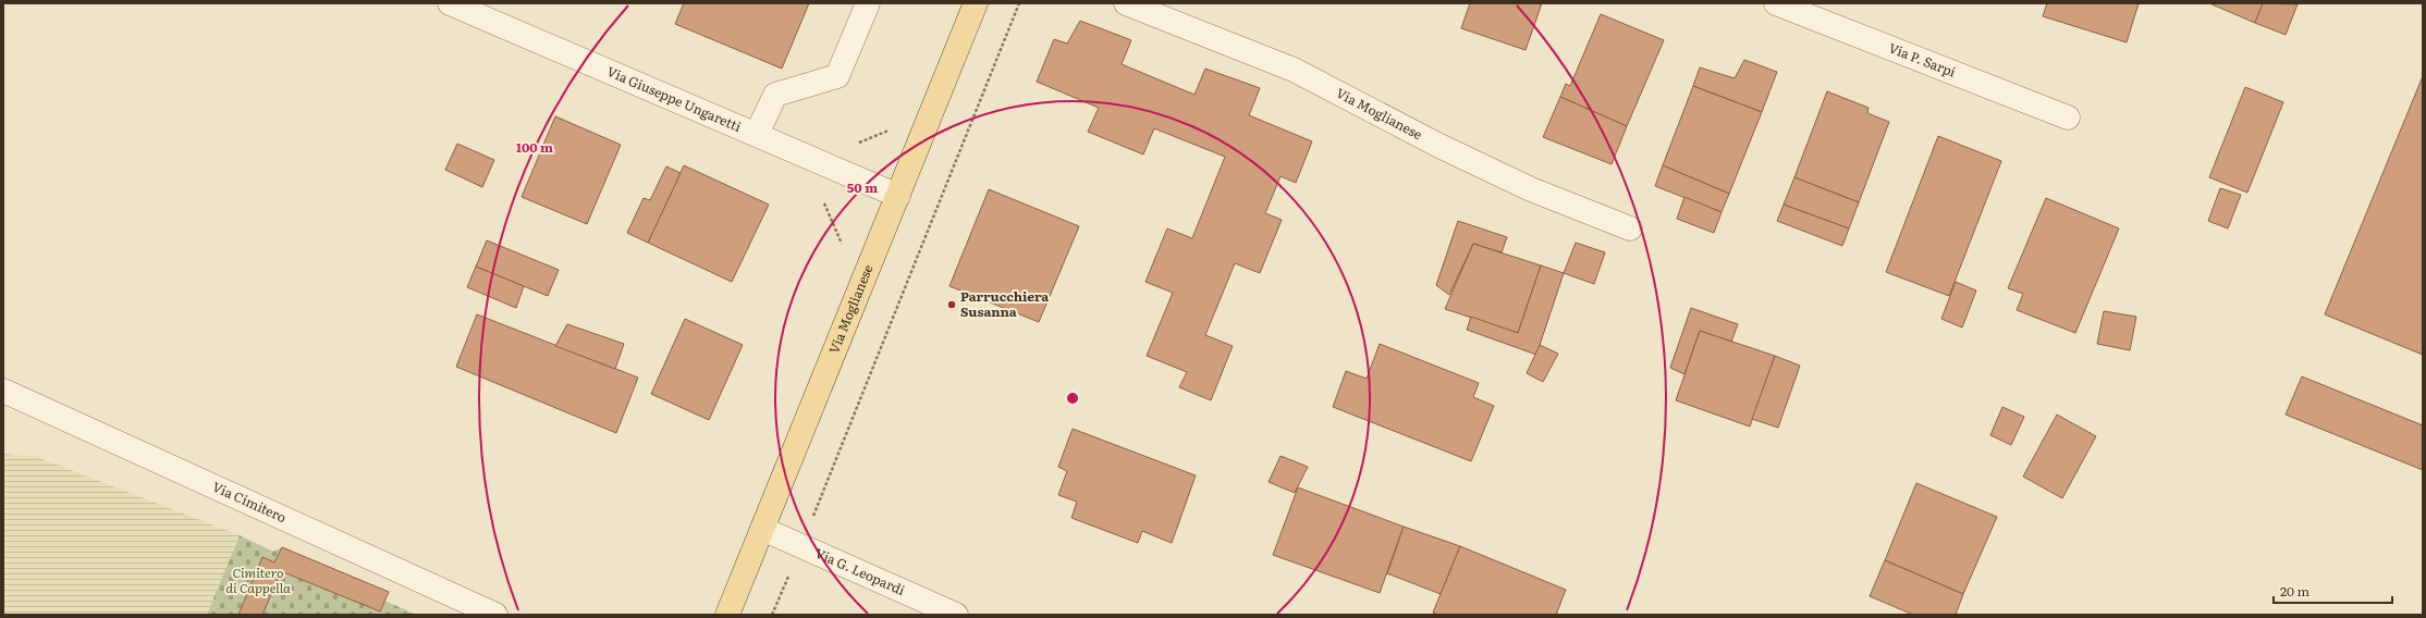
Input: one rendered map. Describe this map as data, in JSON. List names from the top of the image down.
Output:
{
  "streets": {
    "main road": ["Via Moglianese"],
    "street": [
      "Via P. Sarpi",
      "Via Giuseppe Ungaretti",
      "Via Cimitero",
      "Via G. Leopardi"
    ]
  },
  "crossings": [
    ["Via Giuseppe Ungaretti", "Via Moglianese"],
    ["Via Moglianese", "Via G. Leopardi"]
  ],
  "parks": ["Cimitero di Cappella"],
  "places": ["Parrucchiera Susanna"],
  "scale_bar": "20 m",
  "rings": ["100 m", "50 m"]
}
